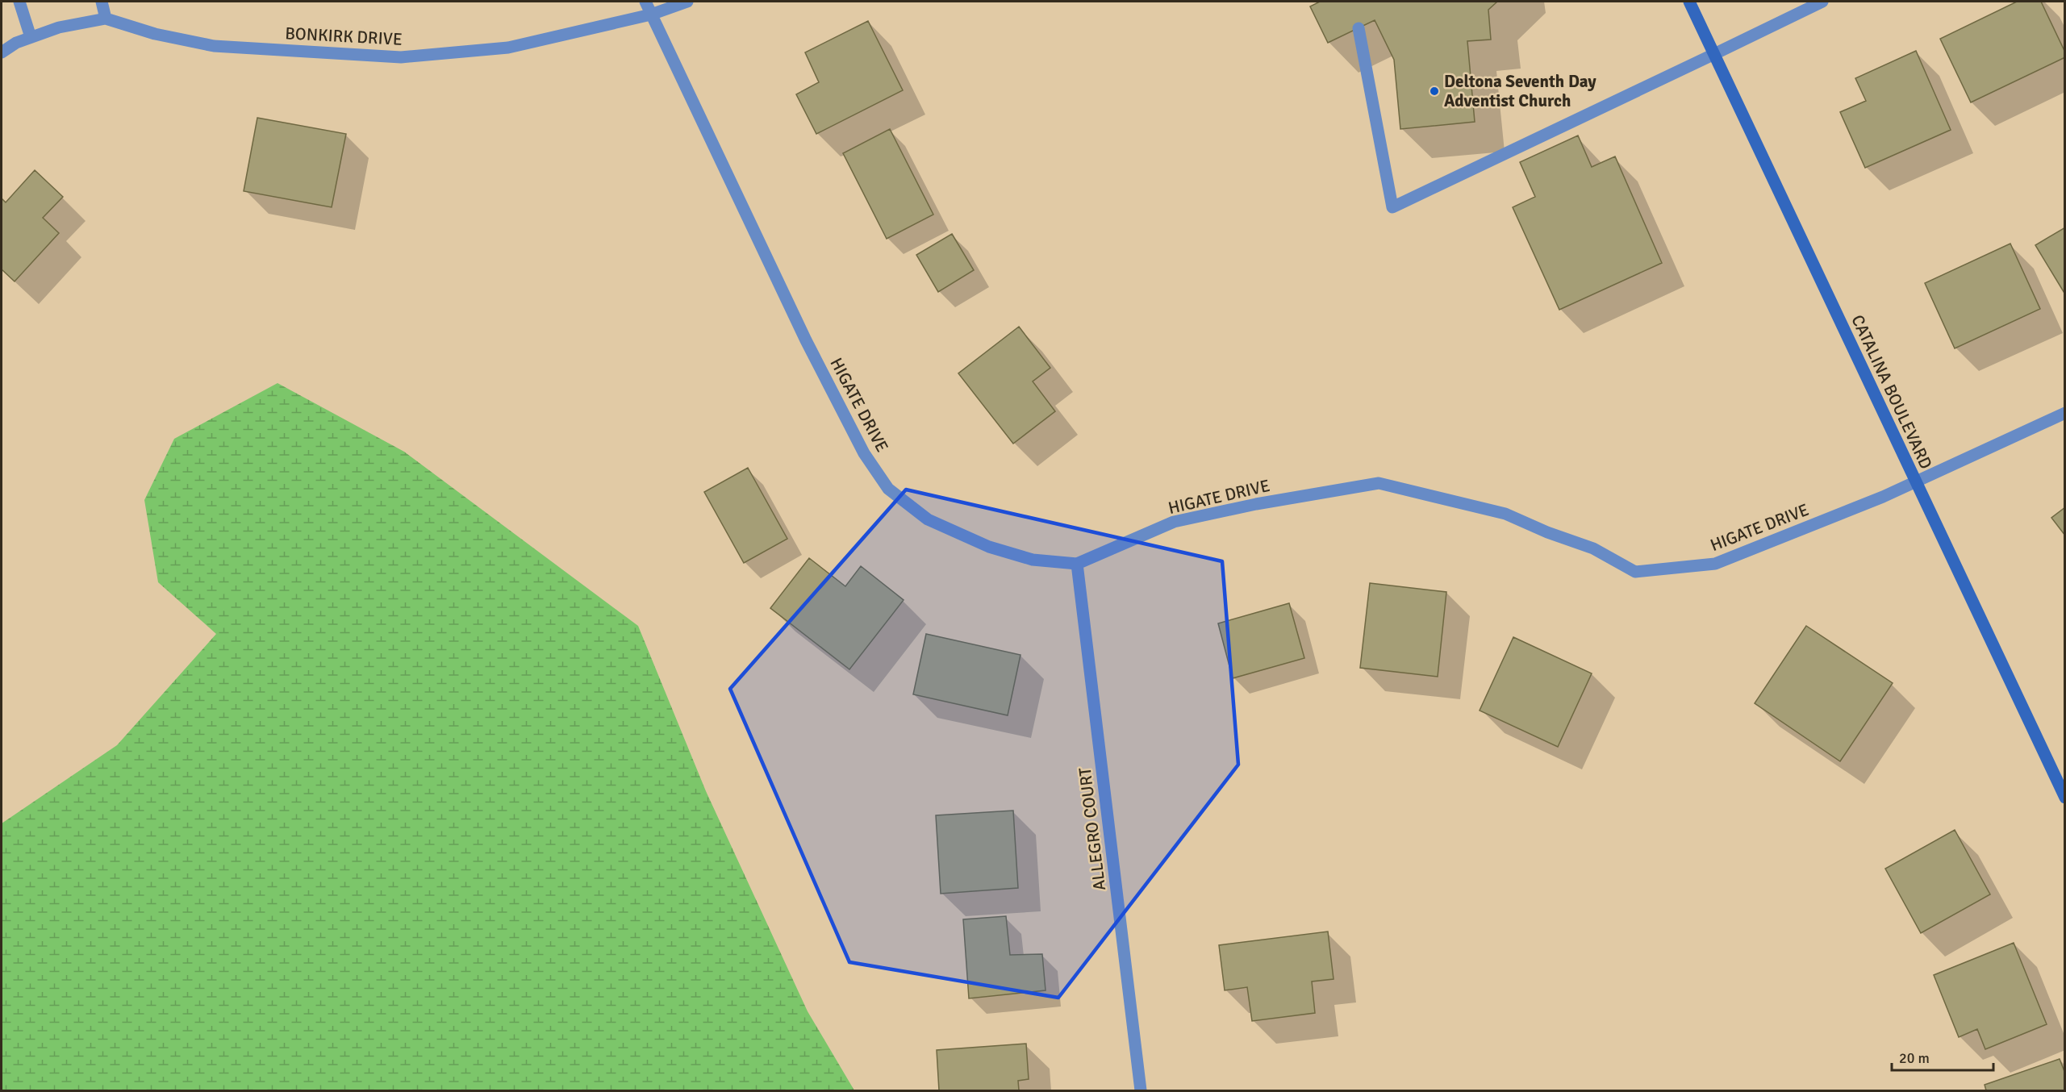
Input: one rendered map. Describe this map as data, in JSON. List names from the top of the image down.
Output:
{
  "streets": {
    "street": [
      "BONKIRK DRIVE",
      "CATALINA BOULEVARD",
      "HIGATE DRIVE",
      "ALLEGRO COURT"
    ]
  },
  "crossings": [
    ["BONKIRK DRIVE", "HIGATE DRIVE"],
    ["CATALINA BOULEVARD", "HIGATE DRIVE"],
    ["HIGATE DRIVE", "ALLEGRO COURT"]
  ],
  "places": ["Deltona Seventh Day Adventist Church"],
  "scale_bar": "20 m"
}
